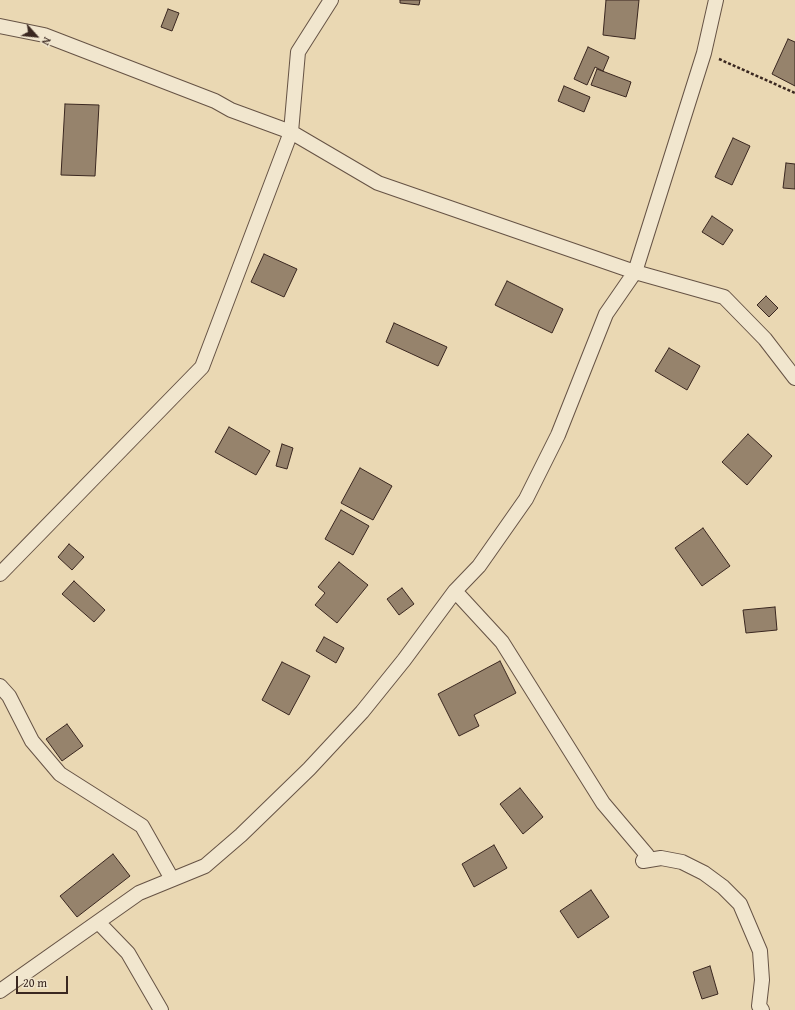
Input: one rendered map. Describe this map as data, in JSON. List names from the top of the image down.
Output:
{
  "scale_bar": "20 m",
  "north": "bottom right"
}
